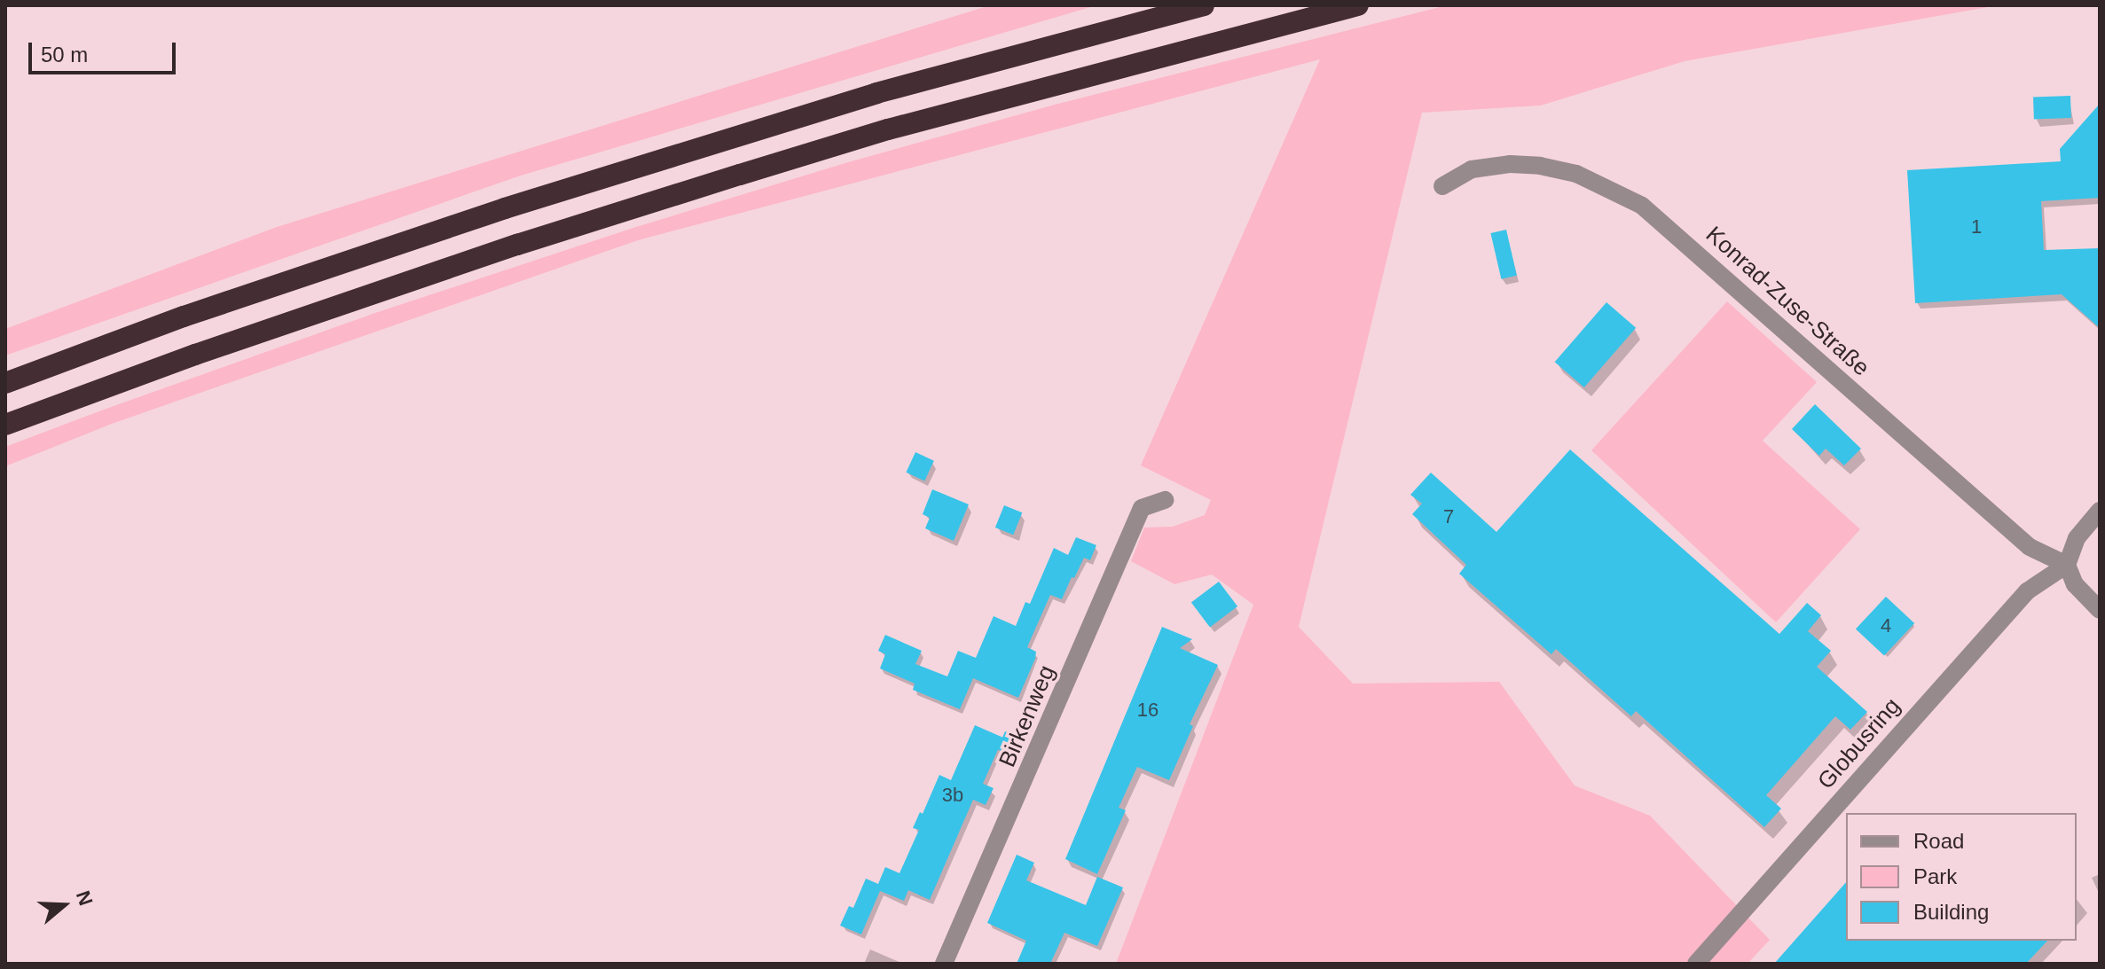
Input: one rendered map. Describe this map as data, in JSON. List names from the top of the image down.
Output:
{
  "streets": {
    "street": ["Konrad-Zuse-Straße", "Birkenweg", "Globusring"]
  },
  "crossings": [
    ["Konrad-Zuse-Straße", "Globusring"]
  ],
  "house_numbers": [
    "1",
    "7",
    "4",
    "16",
    "3b"
  ],
  "legend": ["Road", "Park", "Building"],
  "scale_bar": "50 m",
  "north": "right"
}
